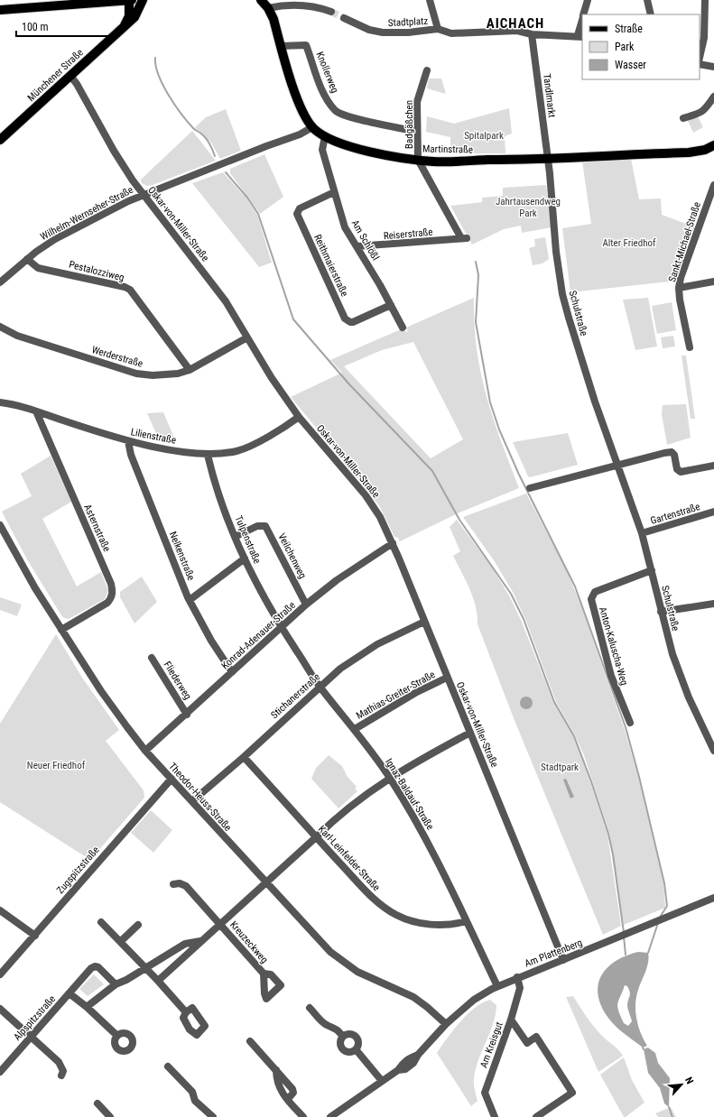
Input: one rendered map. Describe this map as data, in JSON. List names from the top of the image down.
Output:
{
  "streets": {
    "main road": ["Münchener Straße", "Martinstraße"],
    "street": [
      "Stadtplatz",
      "Knollerweg",
      "Tandlmarkt",
      "Badgäßchen",
      "Wilhelm-Wernseher-Straße",
      "Oskar-von-Miller-Straße",
      "Reiserstraße",
      "Am Schlößl",
      "Sankt-Michael-Straße",
      "Reithmaierstraße",
      "Pestalozziweg",
      "Schulstraße",
      "Werderstraße",
      "Lilienstraße",
      "Gartenstraße",
      "Asternstraße",
      "Tulpenstraße",
      "Nelkenstraße",
      "Veilchenweg",
      "Konrad-Adenauer-Straße",
      "Anton-Kaluscha-Weg",
      "Fliederweg",
      "Mathias-Greiter-Straße",
      "Stichanerstraße",
      "Ignaz-Baldauf-Straße",
      "Theodor-Heuss-Straße",
      "Karl-Leinfelder-Straße",
      "Zugspitzstraße",
      "Kreuzeckweg",
      "Am Plattenberg",
      "Alpspitzstraße",
      "Am Kreisgut"
    ]
  },
  "crossings": [
    ["Stadtplatz", "Tandlmarkt"],
    ["Knollerweg", "Badgäßchen"],
    ["Knollerweg", "Martinstraße"],
    ["Münchener Straße", "Oskar-von-Miller-Straße"],
    ["Tandlmarkt", "Martinstraße"],
    ["Tandlmarkt", "Schulstraße"],
    ["Badgäßchen", "Martinstraße"],
    ["Badgäßchen", "Reiserstraße"],
    ["Martinstraße", "Wilhelm-Wernseher-Straße"],
    ["Martinstraße", "Reiserstraße"],
    ["Martinstraße", "Am Schlößl"],
    ["Martinstraße", "Schulstraße"],
    ["Wilhelm-Wernseher-Straße", "Oskar-von-Miller-Straße"],
    ["Wilhelm-Wernseher-Straße", "Pestalozziweg"],
    ["Oskar-von-Miller-Straße", "Werderstraße"],
    ["Oskar-von-Miller-Straße", "Lilienstraße"],
    ["Oskar-von-Miller-Straße", "Konrad-Adenauer-Straße"],
    ["Oskar-von-Miller-Straße", "Mathias-Greiter-Straße"],
    ["Oskar-von-Miller-Straße", "Stichanerstraße"],
    ["Oskar-von-Miller-Straße", "Am Plattenberg"],
    ["Reiserstraße", "Am Schlößl"],
    ["Am Schlößl", "Reithmaierstraße"],
    ["Pestalozziweg", "Werderstraße"],
    ["Schulstraße", "Gartenstraße"],
    ["Schulstraße", "Anton-Kaluscha-Weg"],
    ["Lilienstraße", "Asternstraße"],
    ["Lilienstraße", "Tulpenstraße"],
    ["Lilienstraße", "Nelkenstraße"],
    ["Asternstraße", "Theodor-Heuss-Straße"],
    ["Tulpenstraße", "Veilchenweg"],
    ["Tulpenstraße", "Konrad-Adenauer-Straße"],
    ["Tulpenstraße", "Ignaz-Baldauf-Straße"],
    ["Nelkenstraße", "Konrad-Adenauer-Straße"],
    ["Veilchenweg", "Konrad-Adenauer-Straße"],
    ["Konrad-Adenauer-Straße", "Fliederweg"],
    ["Konrad-Adenauer-Straße", "Ignaz-Baldauf-Straße"],
    ["Konrad-Adenauer-Straße", "Theodor-Heuss-Straße"],
    ["Mathias-Greiter-Straße", "Ignaz-Baldauf-Straße"],
    ["Stichanerstraße", "Ignaz-Baldauf-Straße"],
    ["Stichanerstraße", "Theodor-Heuss-Straße"],
    ["Stichanerstraße", "Karl-Leinfelder-Straße"],
    ["Ignaz-Baldauf-Straße", "Karl-Leinfelder-Straße"],
    ["Ignaz-Baldauf-Straße", "Am Plattenberg"],
    ["Theodor-Heuss-Straße", "Zugspitzstraße"],
    ["Theodor-Heuss-Straße", "Am Plattenberg"],
    ["Am Plattenberg", "Am Kreisgut"]
  ],
  "districts": ["AICHACH"],
  "parks": [
    "Spitalpark",
    "Jahrtausendweg Park",
    "Alter Friedhof",
    "Neuer Friedhof",
    "Stadtpark"
  ],
  "legend": ["Straße", "Park", "Wasser"],
  "scale_bar": "100 m",
  "north": "top right"
}
